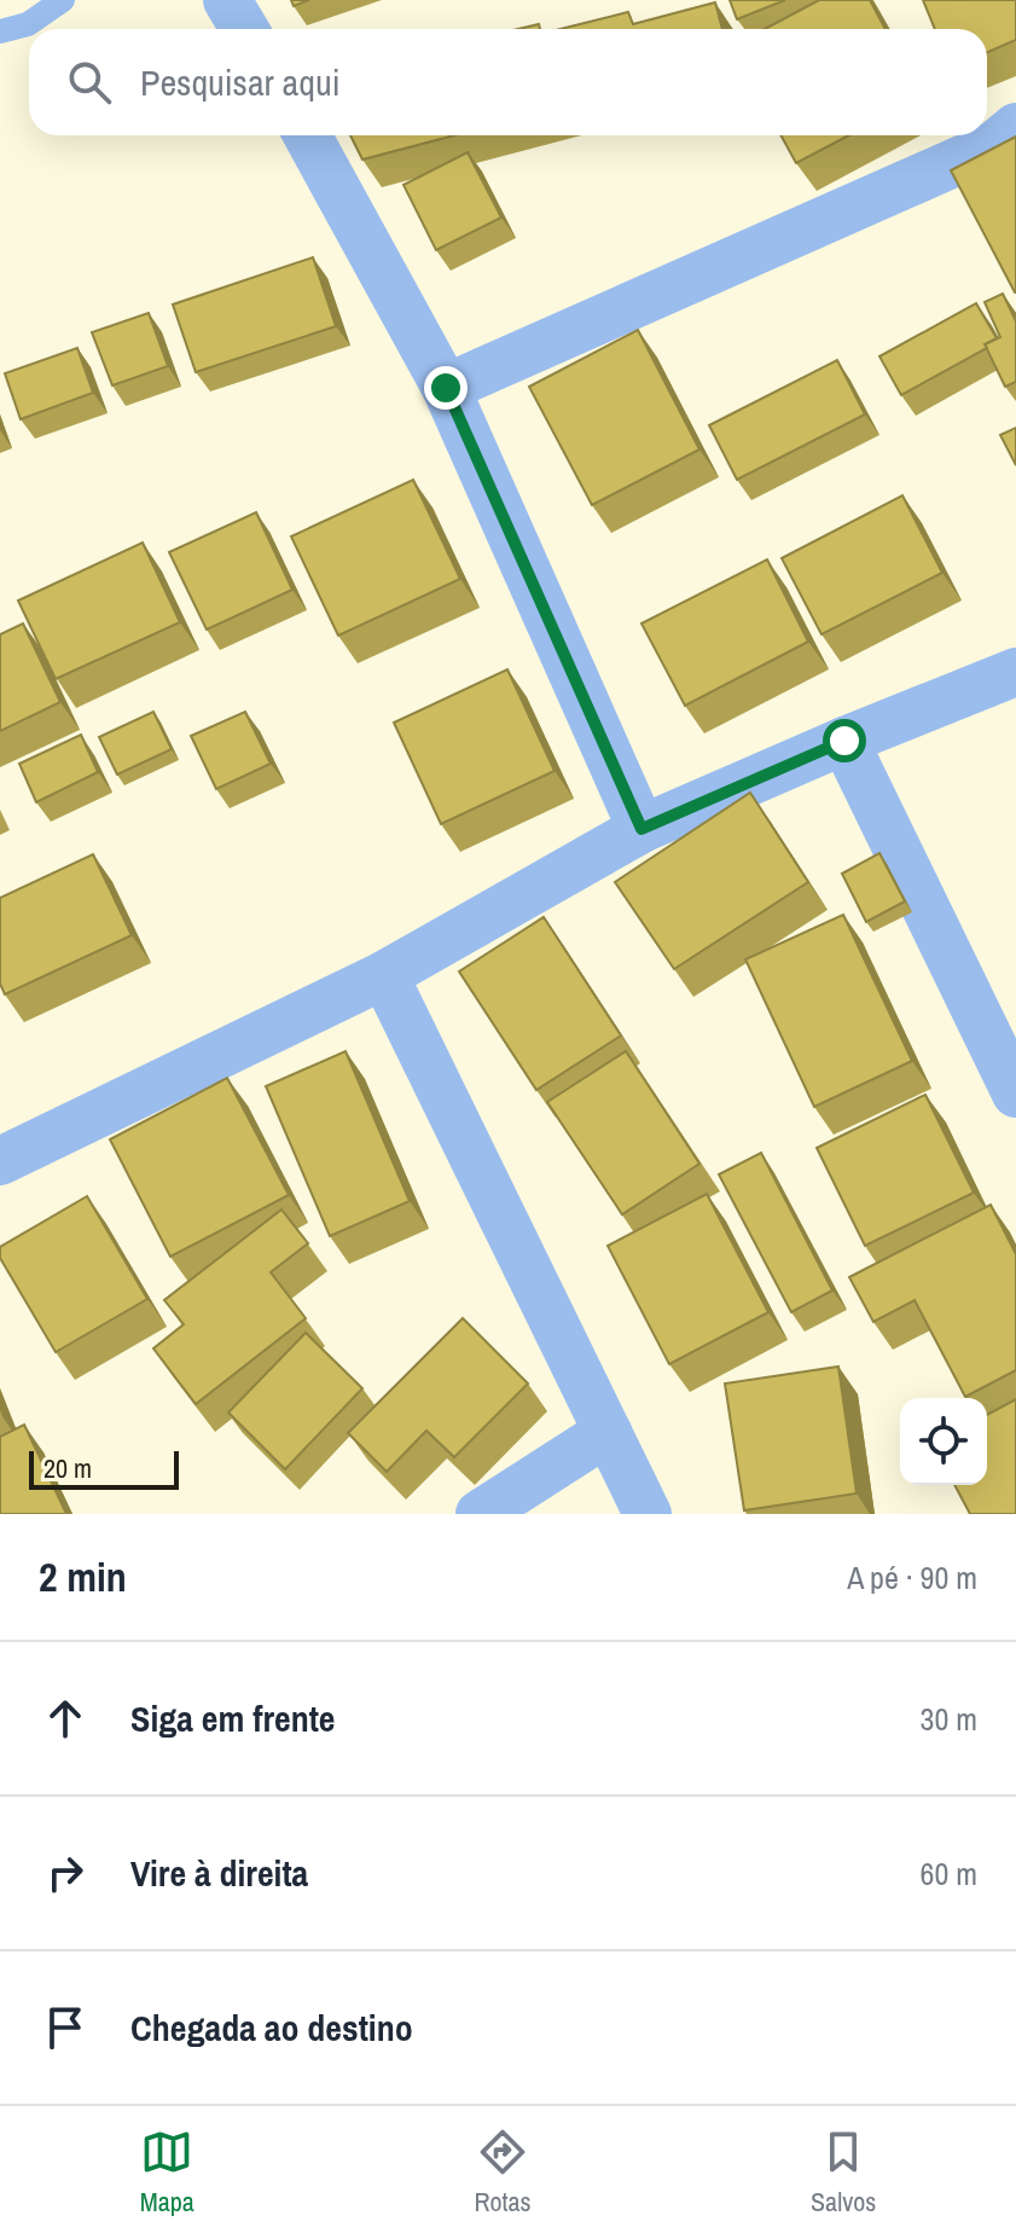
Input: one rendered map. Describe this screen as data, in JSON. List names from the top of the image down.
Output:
{
  "scale_bar": "20 m",
  "page": {
    "search": "Pesquisar aqui",
    "scale": "20 m",
    "heading": ["2 min", "A pé · 90 m"],
    "list": [
      ["Siga em frente", "30 m"],
      ["Vire à direita", "60 m"],
      "Chegada ao destino"
    ],
    "nav": ["Mapa", "Rotas", "Salvos"]
  }
}
